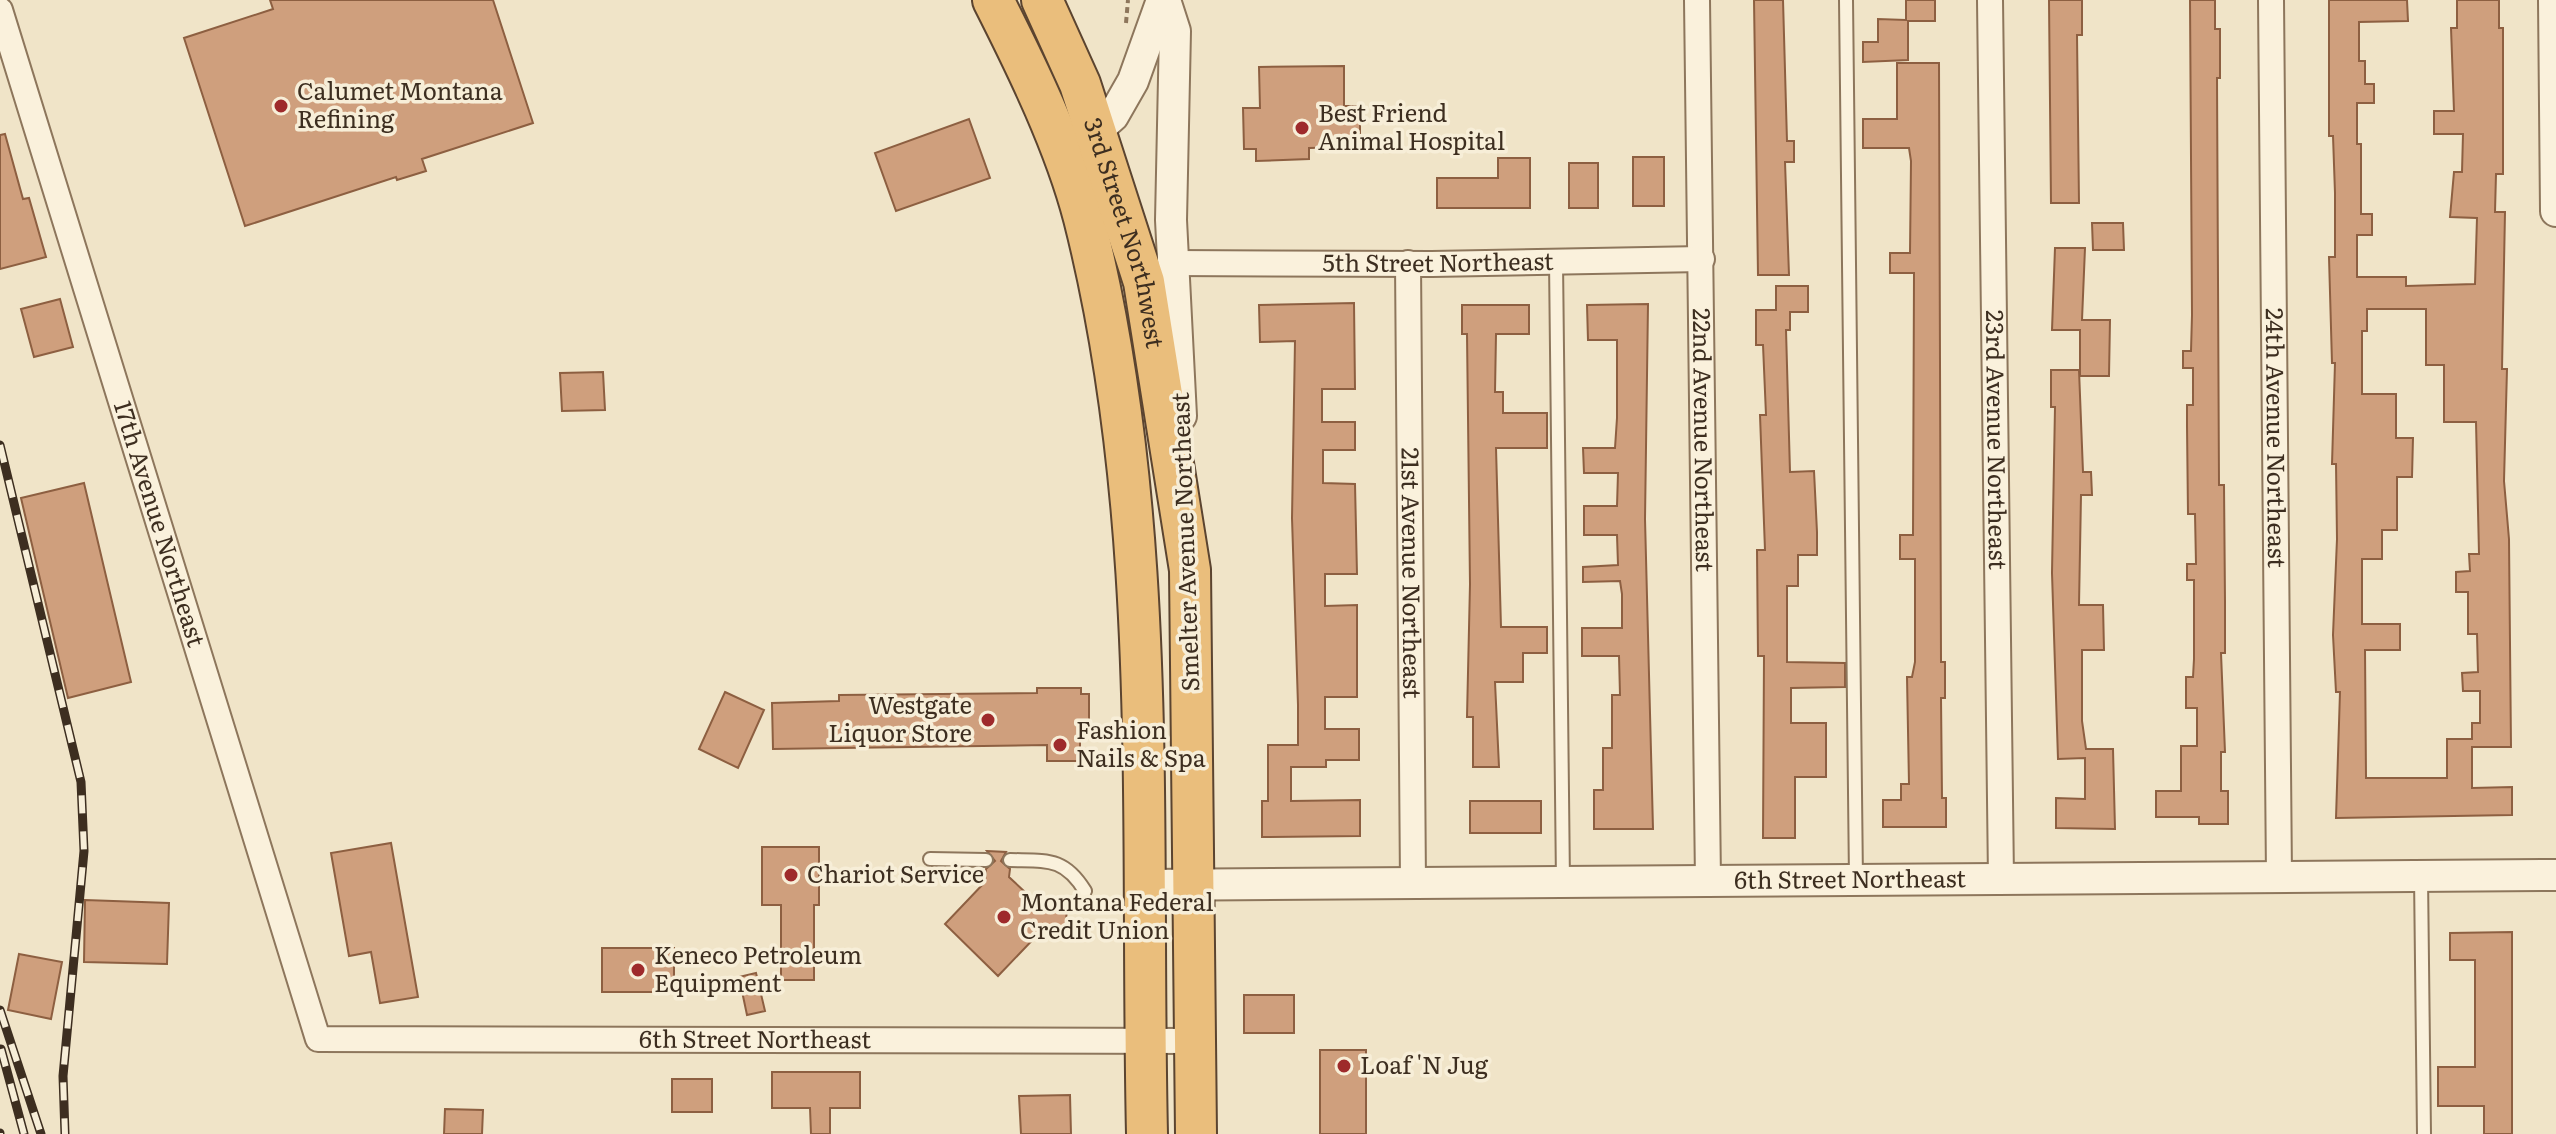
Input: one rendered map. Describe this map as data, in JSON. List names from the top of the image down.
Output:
{
  "streets": {
    "highway": ["3rd Street Northwest", "Smelter Avenue Northeast"],
    "street": [
      "5th Street Northeast",
      "24th Avenue Northeast",
      "23rd Avenue Northeast",
      "22nd Avenue Northeast",
      "17th Avenue Northeast",
      "21st Avenue Northeast",
      "6th Street Northeast"
    ]
  },
  "crossings": [
    ["3rd Street Northwest", "Smelter Avenue Northeast"],
    ["5th Street Northeast", "22nd Avenue Northeast"],
    ["5th Street Northeast", "Smelter Avenue Northeast"],
    ["5th Street Northeast", "21st Avenue Northeast"],
    ["24th Avenue Northeast", "6th Street Northeast"],
    ["23rd Avenue Northeast", "6th Street Northeast"],
    ["22nd Avenue Northeast", "6th Street Northeast"],
    ["17th Avenue Northeast", "6th Street Northeast"],
    ["Smelter Avenue Northeast", "6th Street Northeast"],
    ["21st Avenue Northeast", "6th Street Northeast"]
  ],
  "places": [
    "Calumet Montana Refining",
    "Best Friend Animal Hospital",
    "Westgate Liquor Store",
    "Fashion Nails & Spa",
    "Chariot Service",
    "Montana Federal Credit Union",
    "Keneco Petroleum Equipment",
    "Loaf 'N Jug"
  ]
}
